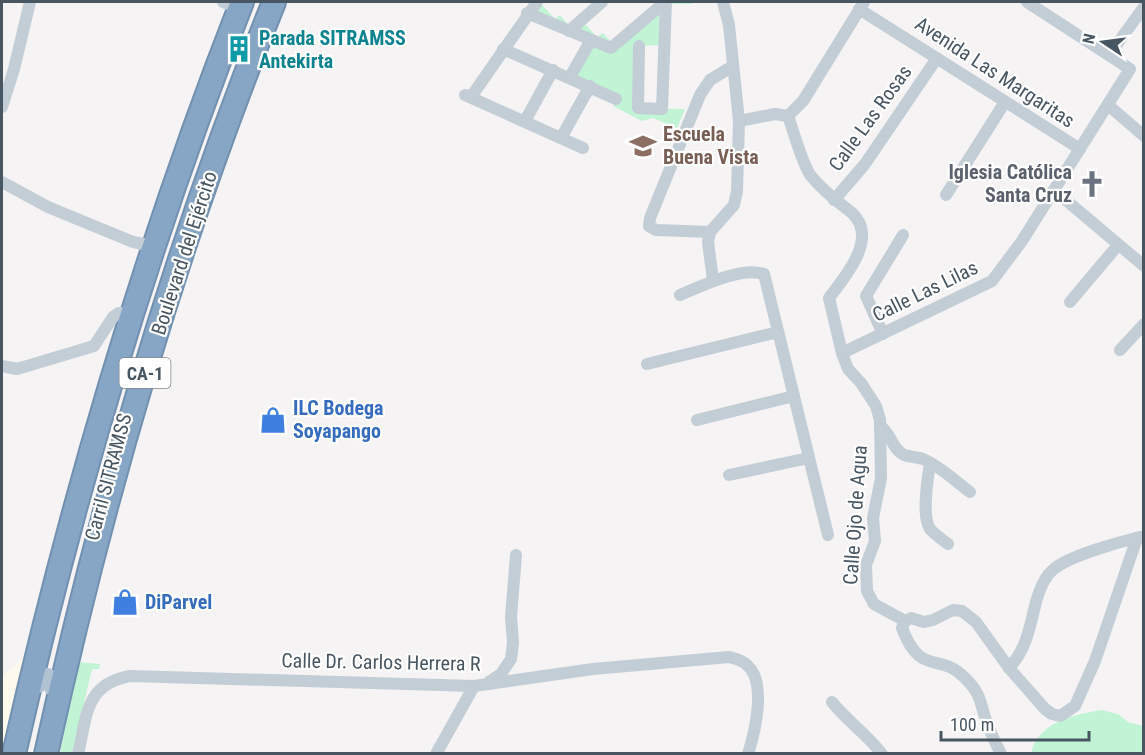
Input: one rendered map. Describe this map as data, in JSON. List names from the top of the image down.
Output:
{
  "streets": {
    "highway": ["Boulevard del Ejército", "CA-1"],
    "main road": ["Carril SITRAMSS"],
    "street": [
      "Avenida Las Margaritas",
      "Calle Las Rosas",
      "Calle Las Lilas",
      "Calle Ojo de Agua",
      "Calle Dr. Carlos Herrera R"
    ]
  },
  "crossings": [
    ["Avenida Las Margaritas", "Calle Las Rosas"],
    ["Avenida Las Margaritas", "Calle Las Lilas"],
    ["Calle Las Rosas", "Calle Ojo de Agua"],
    ["Boulevard del Ejército", "Carril SITRAMSS"],
    ["Calle Las Lilas", "Calle Ojo de Agua"]
  ],
  "places": {
    "building": ["Parada SITRAMSS Antekirta"],
    "school or university": ["Escuela Buena Vista"],
    "church": ["Iglesia Católica Santa Cruz"],
    "shop": ["ILC Bodega Soyapango", "DiParvel"]
  },
  "scale_bar": "100 m",
  "north": "left"
}
